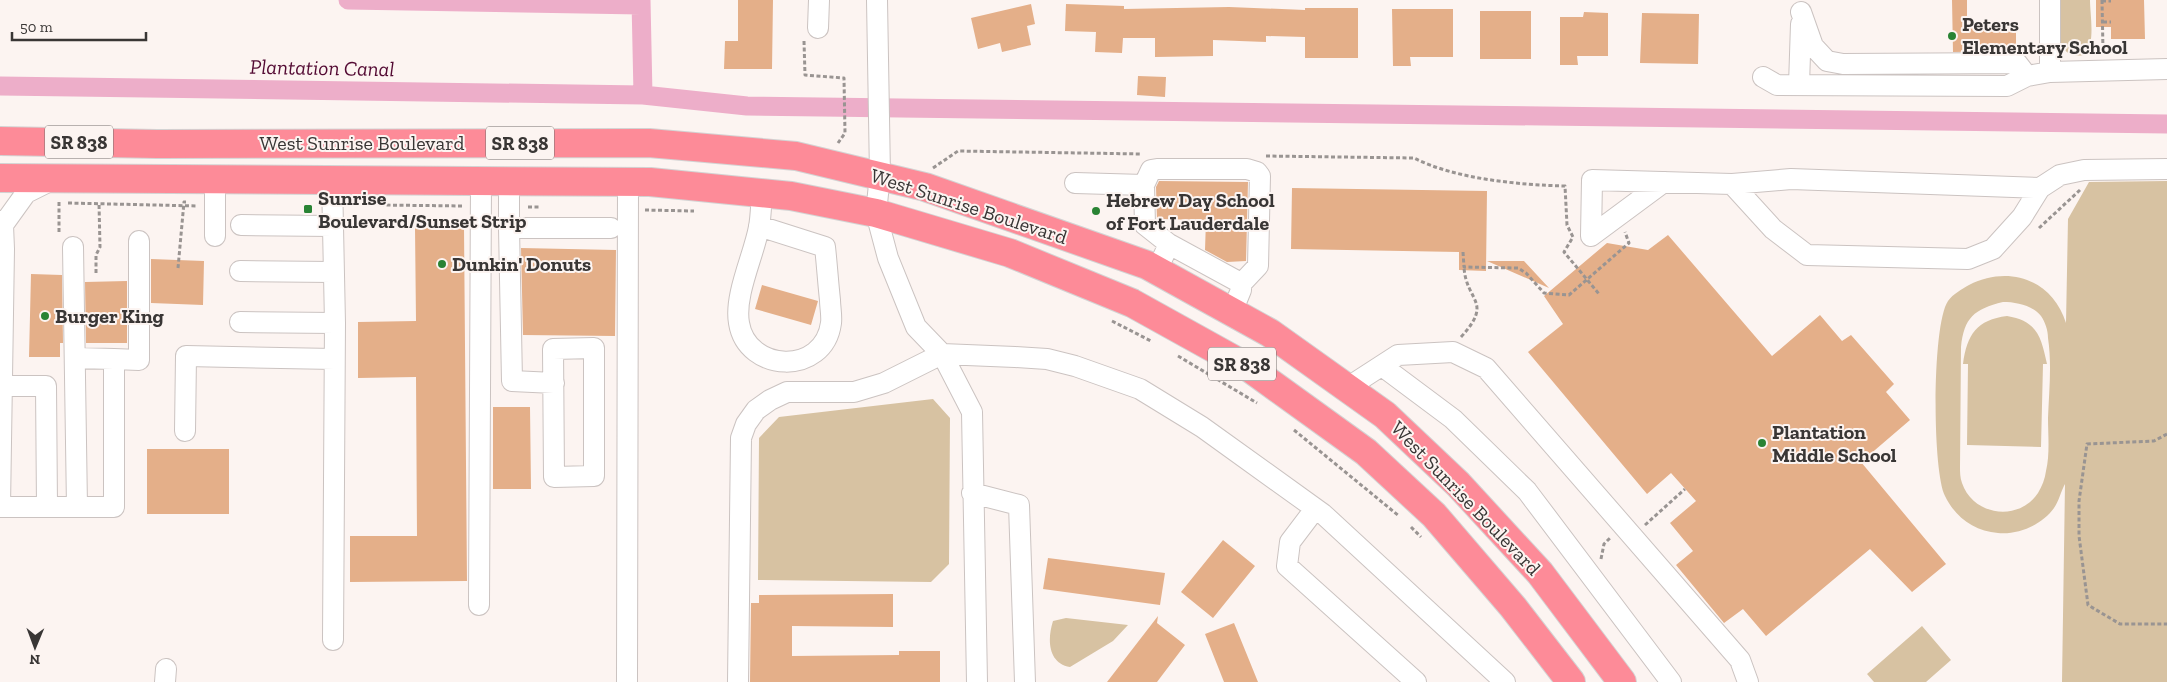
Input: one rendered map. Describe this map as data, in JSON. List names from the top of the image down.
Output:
{
  "streets": {
    "highway": ["SR 838", "West Sunrise Boulevard"]
  },
  "water": ["Plantation Canal"],
  "places": {
    "other": [
      "Peters Elementary School",
      "Hebrew Day School of Fort Lauderdale",
      "Dunkin' Donuts",
      "Burger King",
      "Plantation Middle School"
    ],
    "transit": ["Sunrise Boulevard/Sunset Strip"]
  },
  "scale_bar": "50 m",
  "north": "bottom"
}
